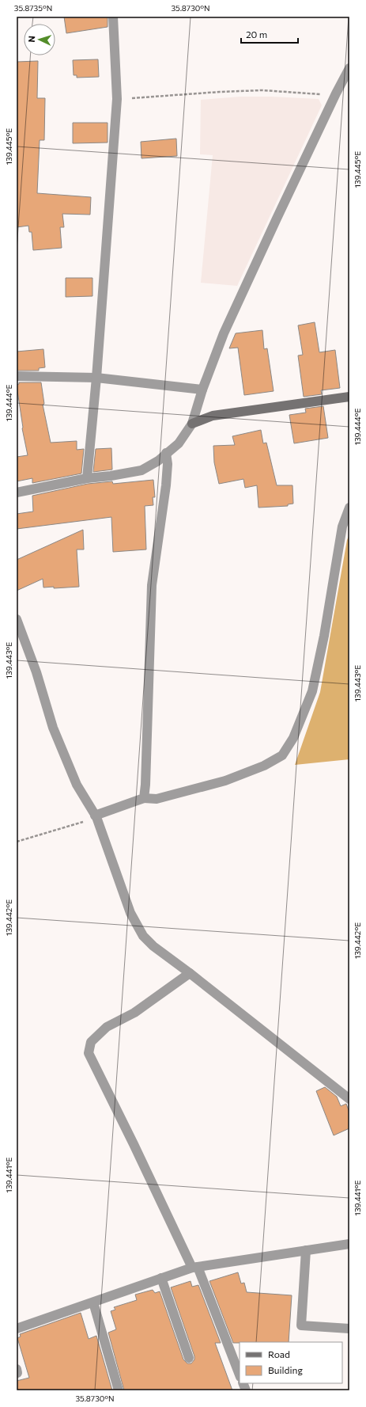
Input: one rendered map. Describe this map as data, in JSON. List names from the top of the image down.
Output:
{
  "legend": ["Road", "Building"],
  "scale_bar": "20 m",
  "north": "left",
  "coordinates": [
    "35.8735°N",
    "35.8730°N",
    "139.445°E",
    "139.444°E",
    "139.443°E",
    "139.442°E",
    "139.441°E"
  ]
}
